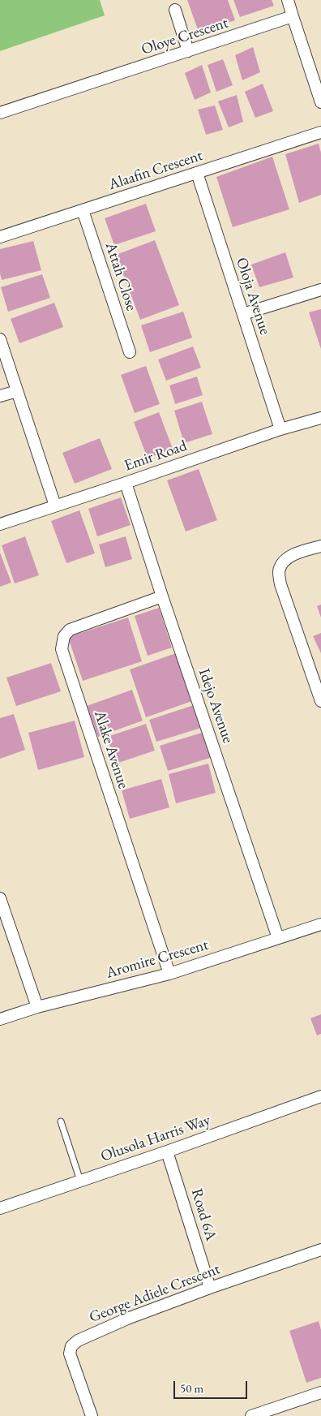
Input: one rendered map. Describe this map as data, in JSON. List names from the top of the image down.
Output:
{
  "streets": {
    "street": [
      "Oloye Crescent",
      "Alaafin Crescent",
      "Attah Close",
      "Oloja Avenue",
      "Emir Road",
      "Idejo Avenue",
      "Alake Avenue",
      "Aromire Crescent",
      "Olusola Harris Way",
      "Road 6A",
      "George Adiele Crescent"
    ]
  },
  "crossings": [
    ["Alaafin Crescent", "Attah Close"],
    ["Alaafin Crescent", "Oloja Avenue"],
    ["Oloja Avenue", "Emir Road"],
    ["Emir Road", "Idejo Avenue"],
    ["Idejo Avenue", "Alake Avenue"],
    ["Idejo Avenue", "Aromire Crescent"],
    ["Alake Avenue", "Aromire Crescent"],
    ["Olusola Harris Way", "Road 6A"],
    ["Road 6A", "George Adiele Crescent"]
  ],
  "scale_bar": "50 m"
}
